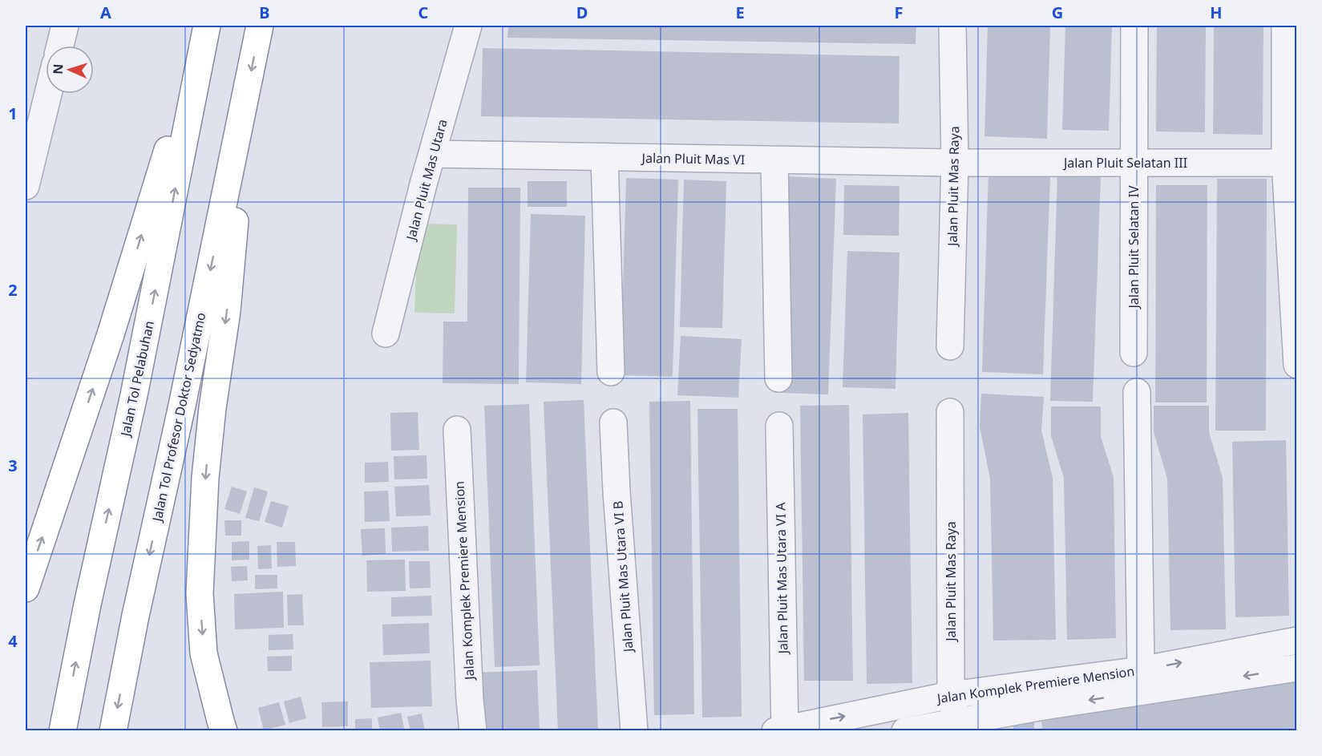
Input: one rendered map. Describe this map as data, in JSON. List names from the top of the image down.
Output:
{
  "streets": {
    "highway": ["Jalan Tol Pelabuhan", "Jalan Tol Profesor Doktor Sedyatmo"],
    "street": [
      "Jalan Pluit Mas VI",
      "Jalan Pluit Selatan III",
      "Jalan Pluit Mas Utara",
      "Jalan Pluit Mas Raya",
      "Jalan Pluit Selatan IV",
      "Jalan Pluit Mas Utara VI B",
      "Jalan Pluit Mas Utara VI A",
      "Jalan Komplek Premiere Mension"
    ]
  },
  "crossings": [
    ["Jalan Pluit Mas VI", "Jalan Pluit Selatan III"],
    ["Jalan Pluit Mas VI", "Jalan Pluit Mas Utara"],
    ["Jalan Pluit Mas VI", "Jalan Pluit Mas Raya"],
    ["Jalan Pluit Selatan III", "Jalan Pluit Mas Raya"],
    ["Jalan Pluit Selatan III", "Jalan Pluit Selatan IV"],
    ["Jalan Pluit Mas Raya", "Jalan Komplek Premiere Mension"],
    ["Jalan Pluit Mas Utara VI A", "Jalan Komplek Premiere Mension"]
  ],
  "north": "left",
  "grid": {
    "columns": [
      "A",
      "B",
      "C",
      "D",
      "E",
      "F",
      "G",
      "H"
    ],
    "rows": [
      "1",
      "2",
      "3",
      "4"
    ]
  }
}
